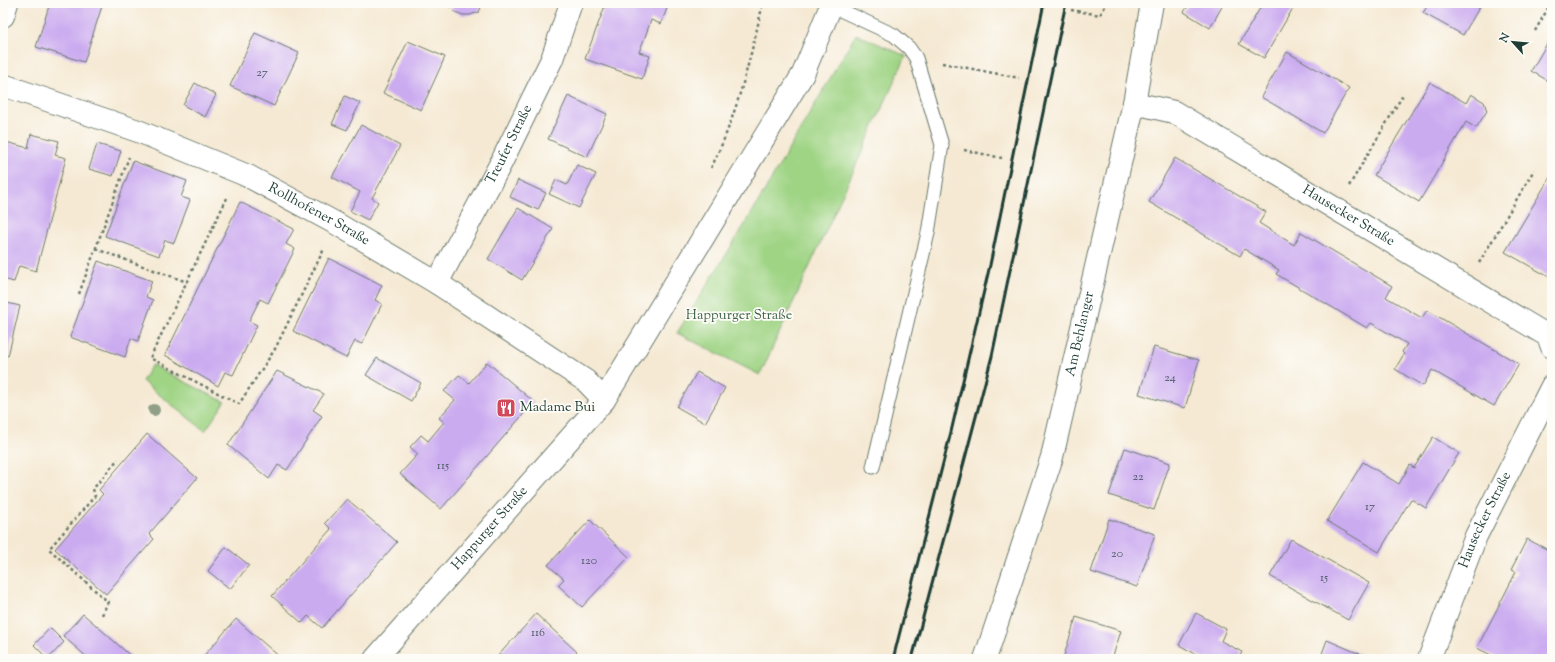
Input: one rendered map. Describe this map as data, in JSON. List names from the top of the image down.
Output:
{
  "streets": {
    "street": [
      "Treufer Straße",
      "Rollhofener Straße",
      "Hausecker Straße",
      "Am Behlanger",
      "Happurger Straße"
    ]
  },
  "crossings": [
    ["Treufer Straße", "Rollhofener Straße"],
    ["Rollhofener Straße", "Happurger Straße"],
    ["Hausecker Straße", "Am Behlanger"]
  ],
  "parks": ["Happurger Straße"],
  "places": {
    "restaurant": ["Madame Bui"]
  },
  "house_numbers": [
    "27",
    "24",
    "115",
    "22",
    "17",
    "20",
    "120",
    "15",
    "116"
  ],
  "north": "top left"
}
